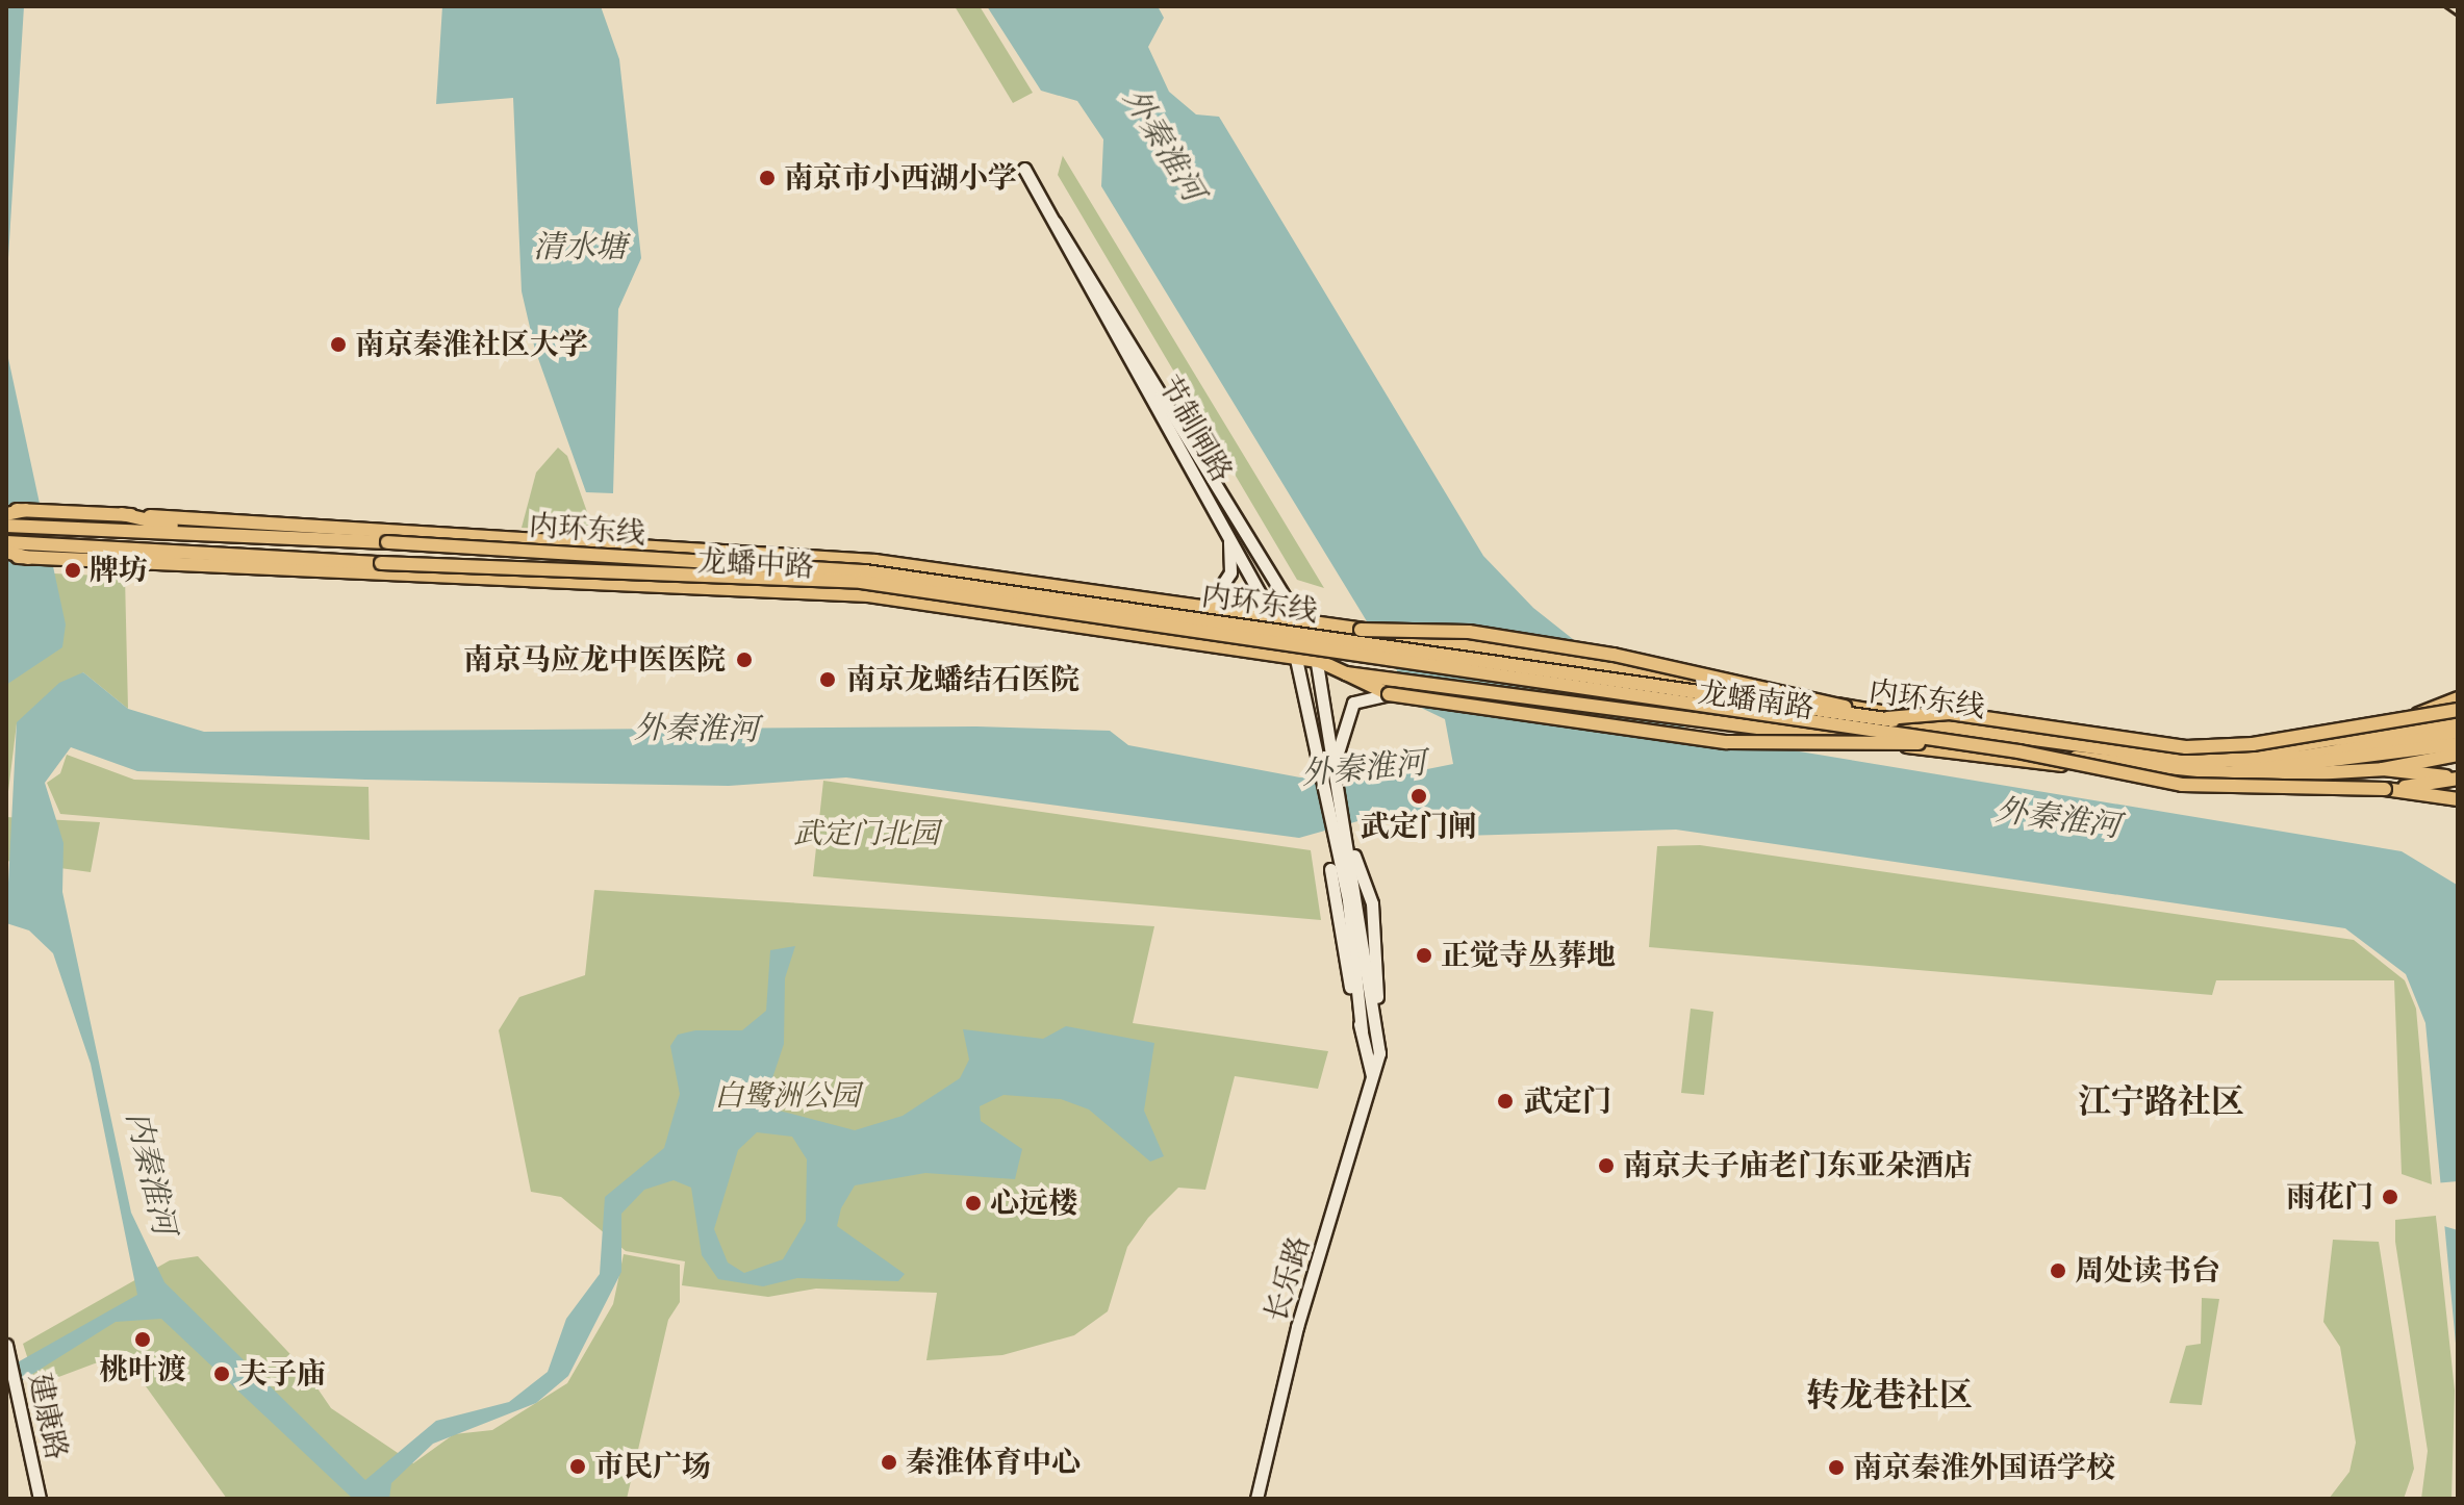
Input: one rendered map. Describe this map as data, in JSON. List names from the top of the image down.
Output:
{
  "streets": {
    "main road": [
      "节制闸路",
      "内环东线",
      "龙蟠中路",
      "龙蟠南路",
      "长乐路",
      "建康路"
    ]
  },
  "crossings": [
    ["节制闸路", "龙蟠中路"],
    ["节制闸路", "长乐路"],
    ["内环东线", "龙蟠中路"],
    ["龙蟠中路", "龙蟠南路"],
    ["龙蟠中路", "长乐路"]
  ],
  "districts": ["江宁路社区", "转龙巷社区"],
  "water": ["外秦淮河", "清水塘", "内秦淮河"],
  "parks": ["武定门北园", "白鹭洲公园"],
  "places": [
    "南京市小西湖小学",
    "南京秦淮社区大学",
    "牌坊",
    "南京马应龙中医医院",
    "南京龙蟠结石医院",
    "武定门闸",
    "正觉寺丛葬地",
    "武定门",
    "南京夫子庙老门东亚朵酒店",
    "雨花门",
    "心远楼",
    "周处读书台",
    "桃叶渡",
    "夫子庙",
    "秦淮体育中心",
    "市民广场",
    "南京秦淮外国语学校"
  ]
}
